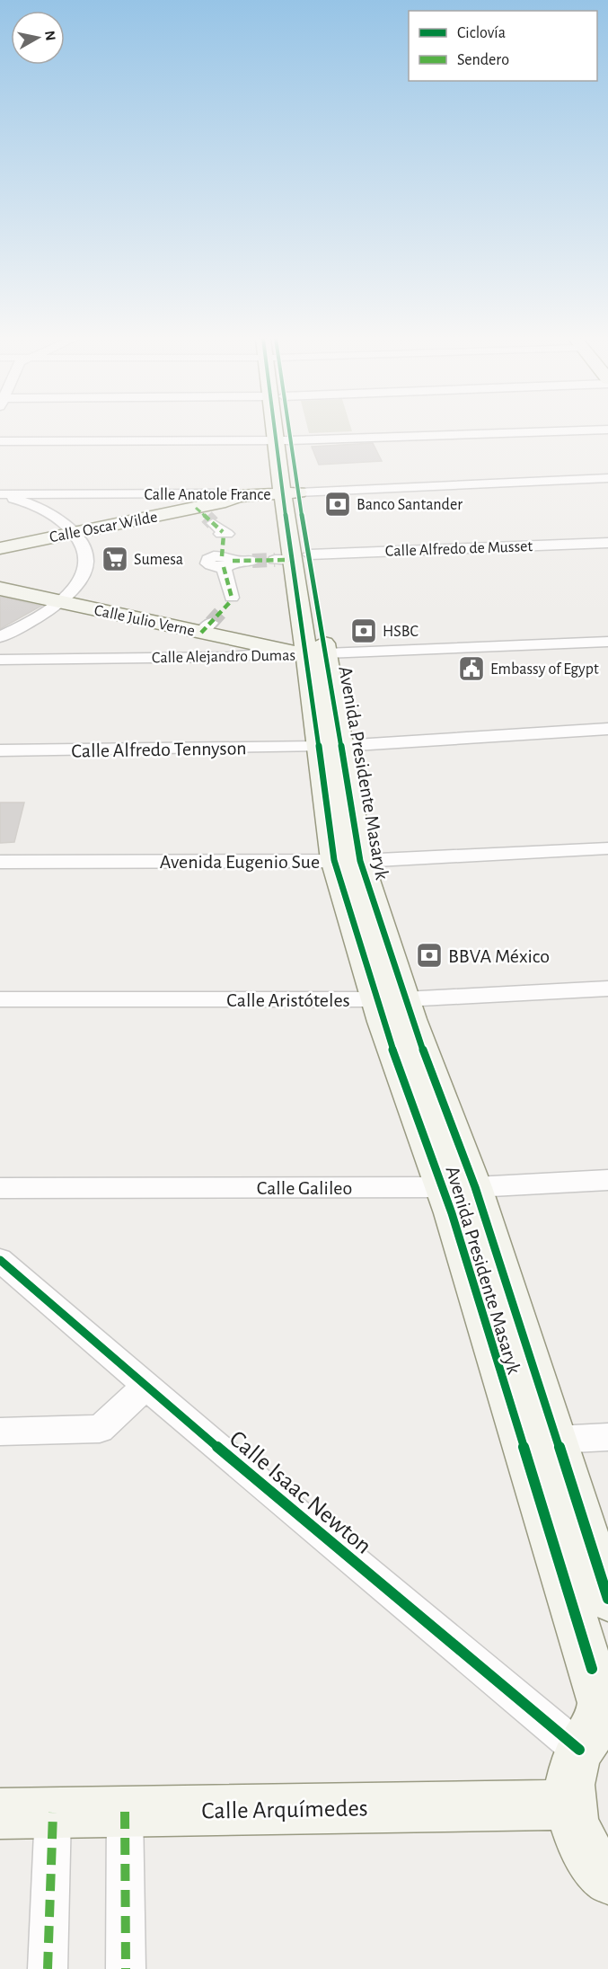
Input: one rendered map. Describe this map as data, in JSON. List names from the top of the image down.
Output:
{
  "streets": {
    "street": [
      "Calle Anatole France",
      "Calle Oscar Wilde",
      "Calle Alfredo de Musset",
      "Calle Julio Verne",
      "Calle Alejandro Dumas",
      "Calle Alfredo Tennyson",
      "Avenida Presidente Masaryk",
      "Avenida Eugenio Sue",
      "Calle Aristóteles",
      "Calle Galileo",
      "Calle Isaac Newton",
      "Calle Arquímedes"
    ]
  },
  "crossings": [
    ["Calle Anatole France", "Calle Oscar Wilde"],
    ["Calle Anatole France", "Avenida Presidente Masaryk"],
    ["Calle Alfredo de Musset", "Avenida Presidente Masaryk"],
    ["Calle Julio Verne", "Calle Alejandro Dumas"],
    ["Calle Julio Verne", "Avenida Presidente Masaryk"],
    ["Calle Alejandro Dumas", "Avenida Presidente Masaryk"],
    ["Calle Alfredo Tennyson", "Avenida Presidente Masaryk"],
    ["Avenida Presidente Masaryk", "Avenida Eugenio Sue"],
    ["Avenida Presidente Masaryk", "Calle Aristóteles"],
    ["Avenida Presidente Masaryk", "Calle Galileo"],
    ["Avenida Presidente Masaryk", "Calle Isaac Newton"],
    ["Avenida Presidente Masaryk", "Calle Arquímedes"]
  ],
  "places": {
    "bank": ["Banco Santander", "HSBC", "BBVA México"],
    "supermarket": ["Sumesa"],
    "public building": ["Embassy of Egypt"]
  },
  "legend": ["Ciclovía", "Sendero"],
  "north": "right"
}
